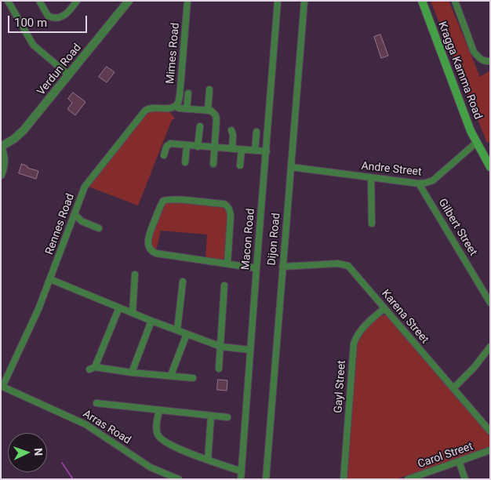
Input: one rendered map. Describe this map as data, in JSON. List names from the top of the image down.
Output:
{
  "streets": {
    "main road": ["Kragga Kamma Road"],
    "street": [
      "Mimes Road",
      "Verdun Road",
      "Andre Street",
      "Rennes Road",
      "Gilbert Street",
      "Macon Road",
      "Dijon Road",
      "Karena Street",
      "Gayl Street",
      "Arras Road",
      "Carol Street"
    ]
  },
  "crossings": [
    ["Mimes Road", "Rennes Road"],
    ["Kragga Kamma Road", "Andre Street"],
    ["Andre Street", "Gilbert Street"],
    ["Andre Street", "Dijon Road"],
    ["Rennes Road", "Arras Road"],
    ["Dijon Road", "Karena Street"],
    ["Karena Street", "Gayl Street"]
  ],
  "scale_bar": "100 m",
  "north": "right"
}
